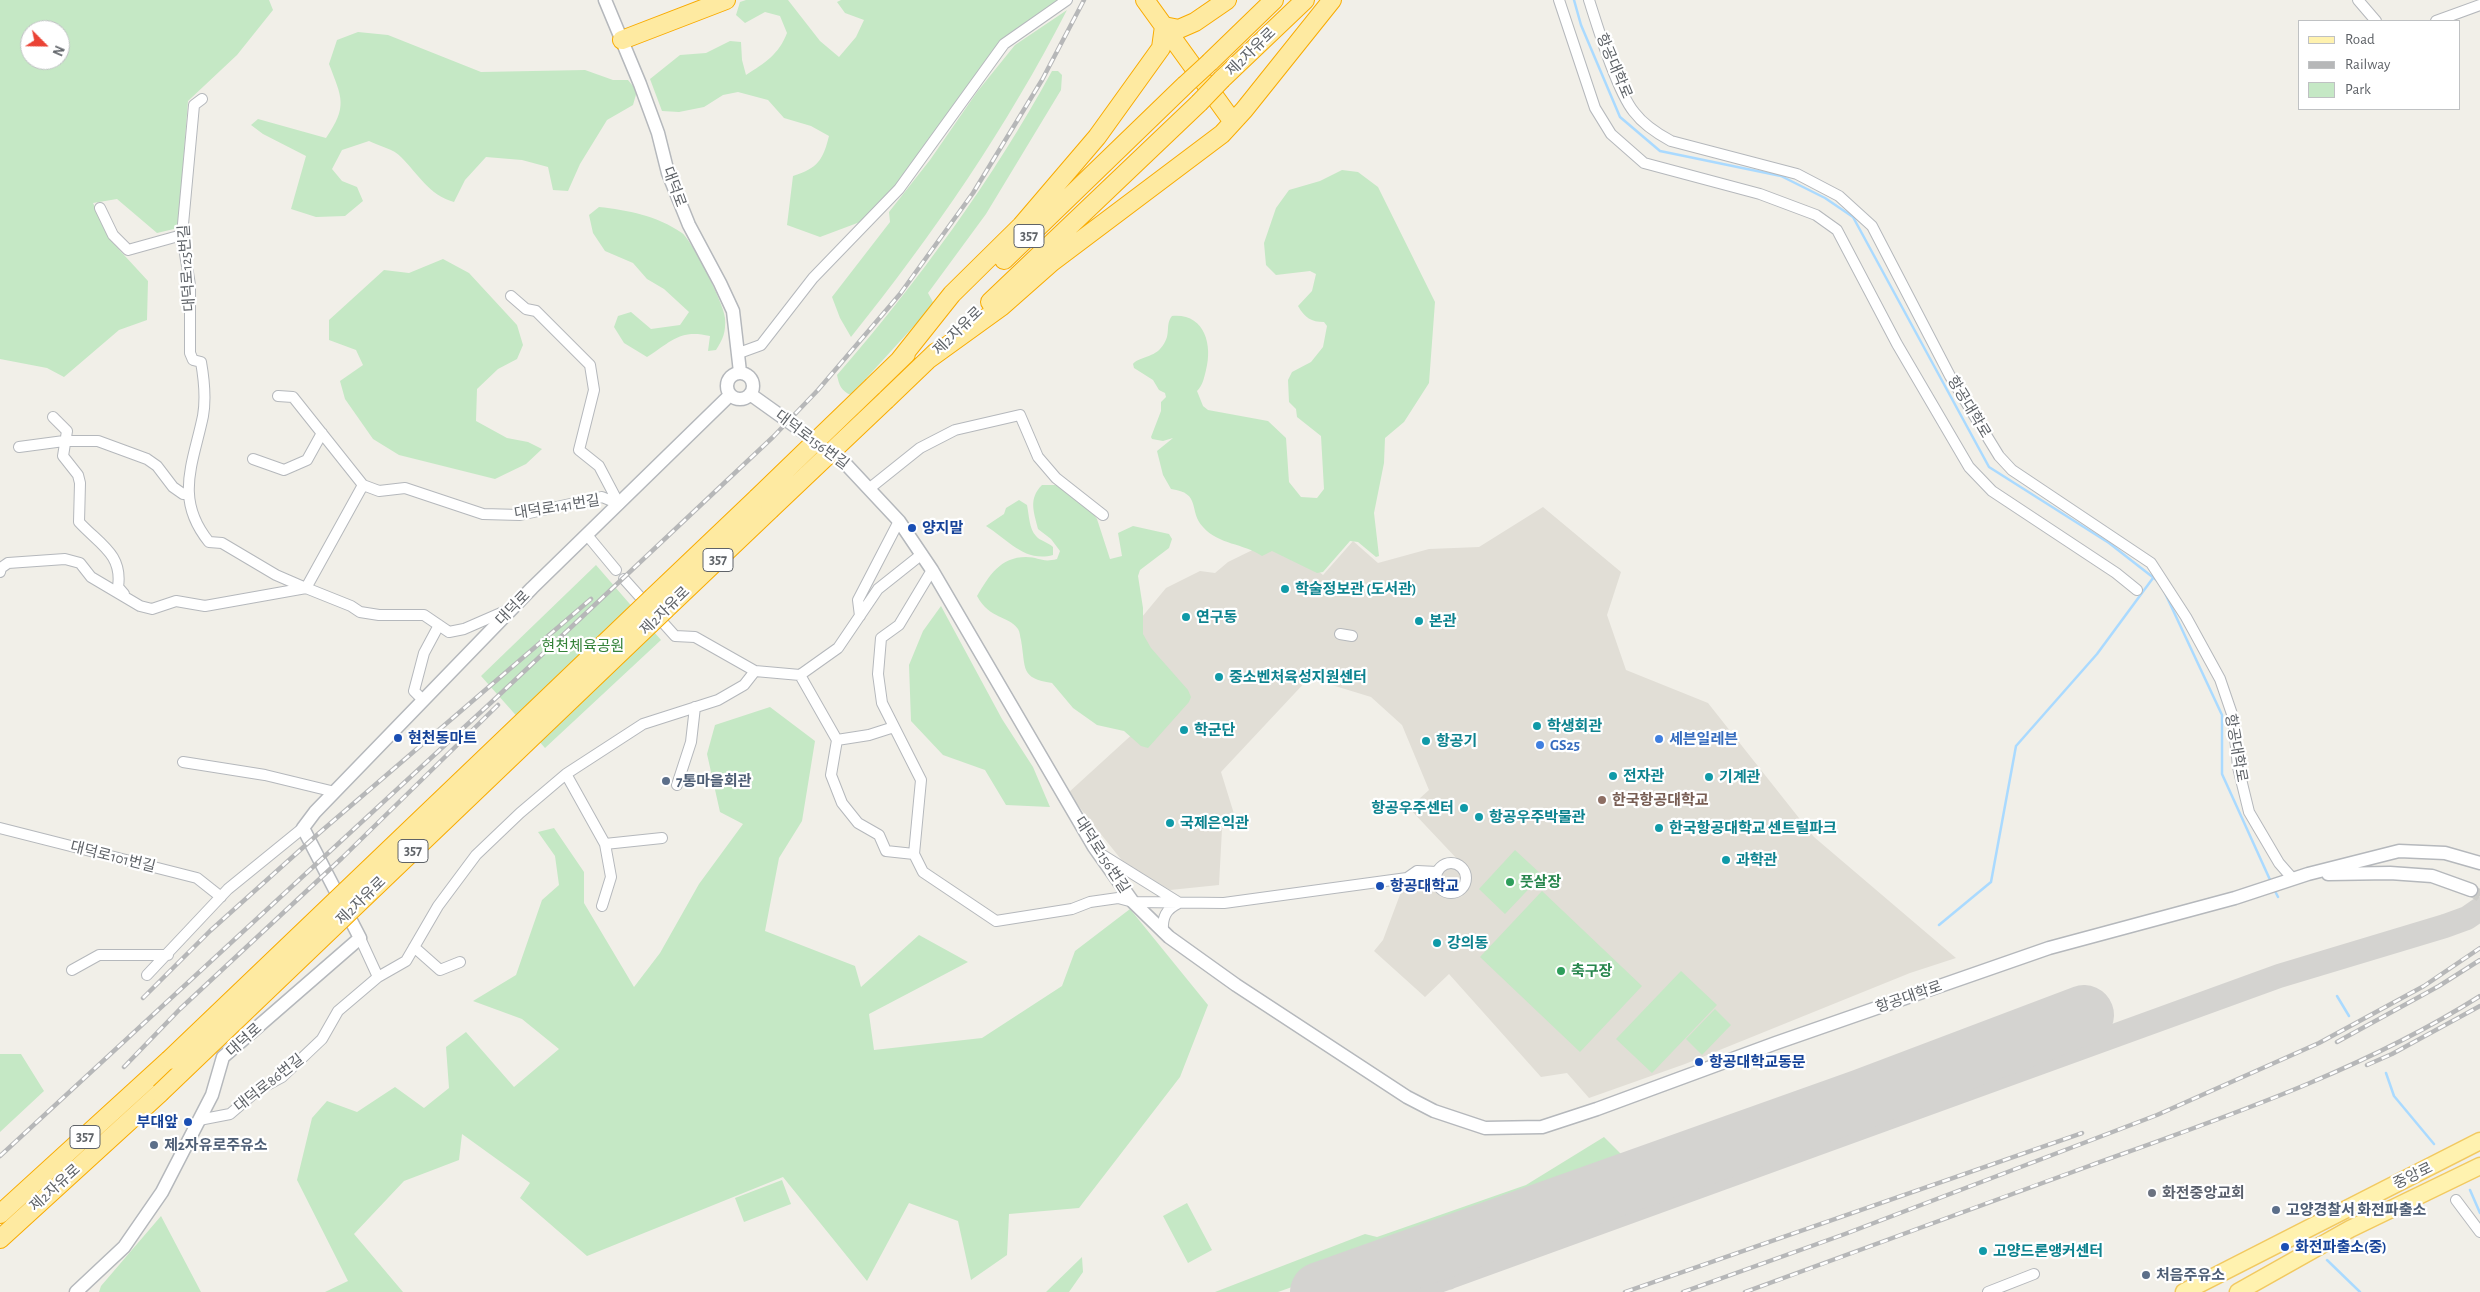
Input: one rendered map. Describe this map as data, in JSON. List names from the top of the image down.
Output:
{
  "streets": {
    "highway": ["제2자유로", "357"],
    "main road": ["중앙로"],
    "street": [
      "항공대학로",
      "대덕로",
      "대덕로125번길",
      "대덕로156번길",
      "대덕로141번길",
      "대덕로101번길",
      "대덕로86번길"
    ]
  },
  "crossings": [
    ["항공대학로", "대덕로156번길"],
    ["대덕로", "대덕로125번길"],
    ["대덕로", "대덕로156번길"],
    ["대덕로", "대덕로141번길"],
    ["대덕로", "대덕로101번길"],
    ["대덕로", "대덕로86번길"]
  ],
  "parks": ["현천체육공원"],
  "places": [
    "양지말",
    "학술정보관 (도서관)",
    "연구동",
    "본관",
    "중소벤처육성지원센터",
    "학생회관",
    "학군단",
    "현천동마트",
    "세븐일레븐",
    "항공기",
    "GS25",
    "전자관",
    "기계관",
    "7통마을회관",
    "한국항공대학교",
    "항공우주센터",
    "항공우주박물관",
    "국제은익관",
    "한국항공대학교 센트럴파크",
    "과학관",
    "풋살장",
    "항공대학교",
    "강의동",
    "축구장",
    "항공대학교동문",
    "부대앞",
    "제2자유로주유소",
    "화전중앙교회",
    "고양경찰서 화전파출소",
    "화전파출소(중)",
    "고양드론앵커센터",
    "처음주유소"
  ],
  "legend": ["Road", "Railway", "Park"],
  "north": "bottom right"
}
